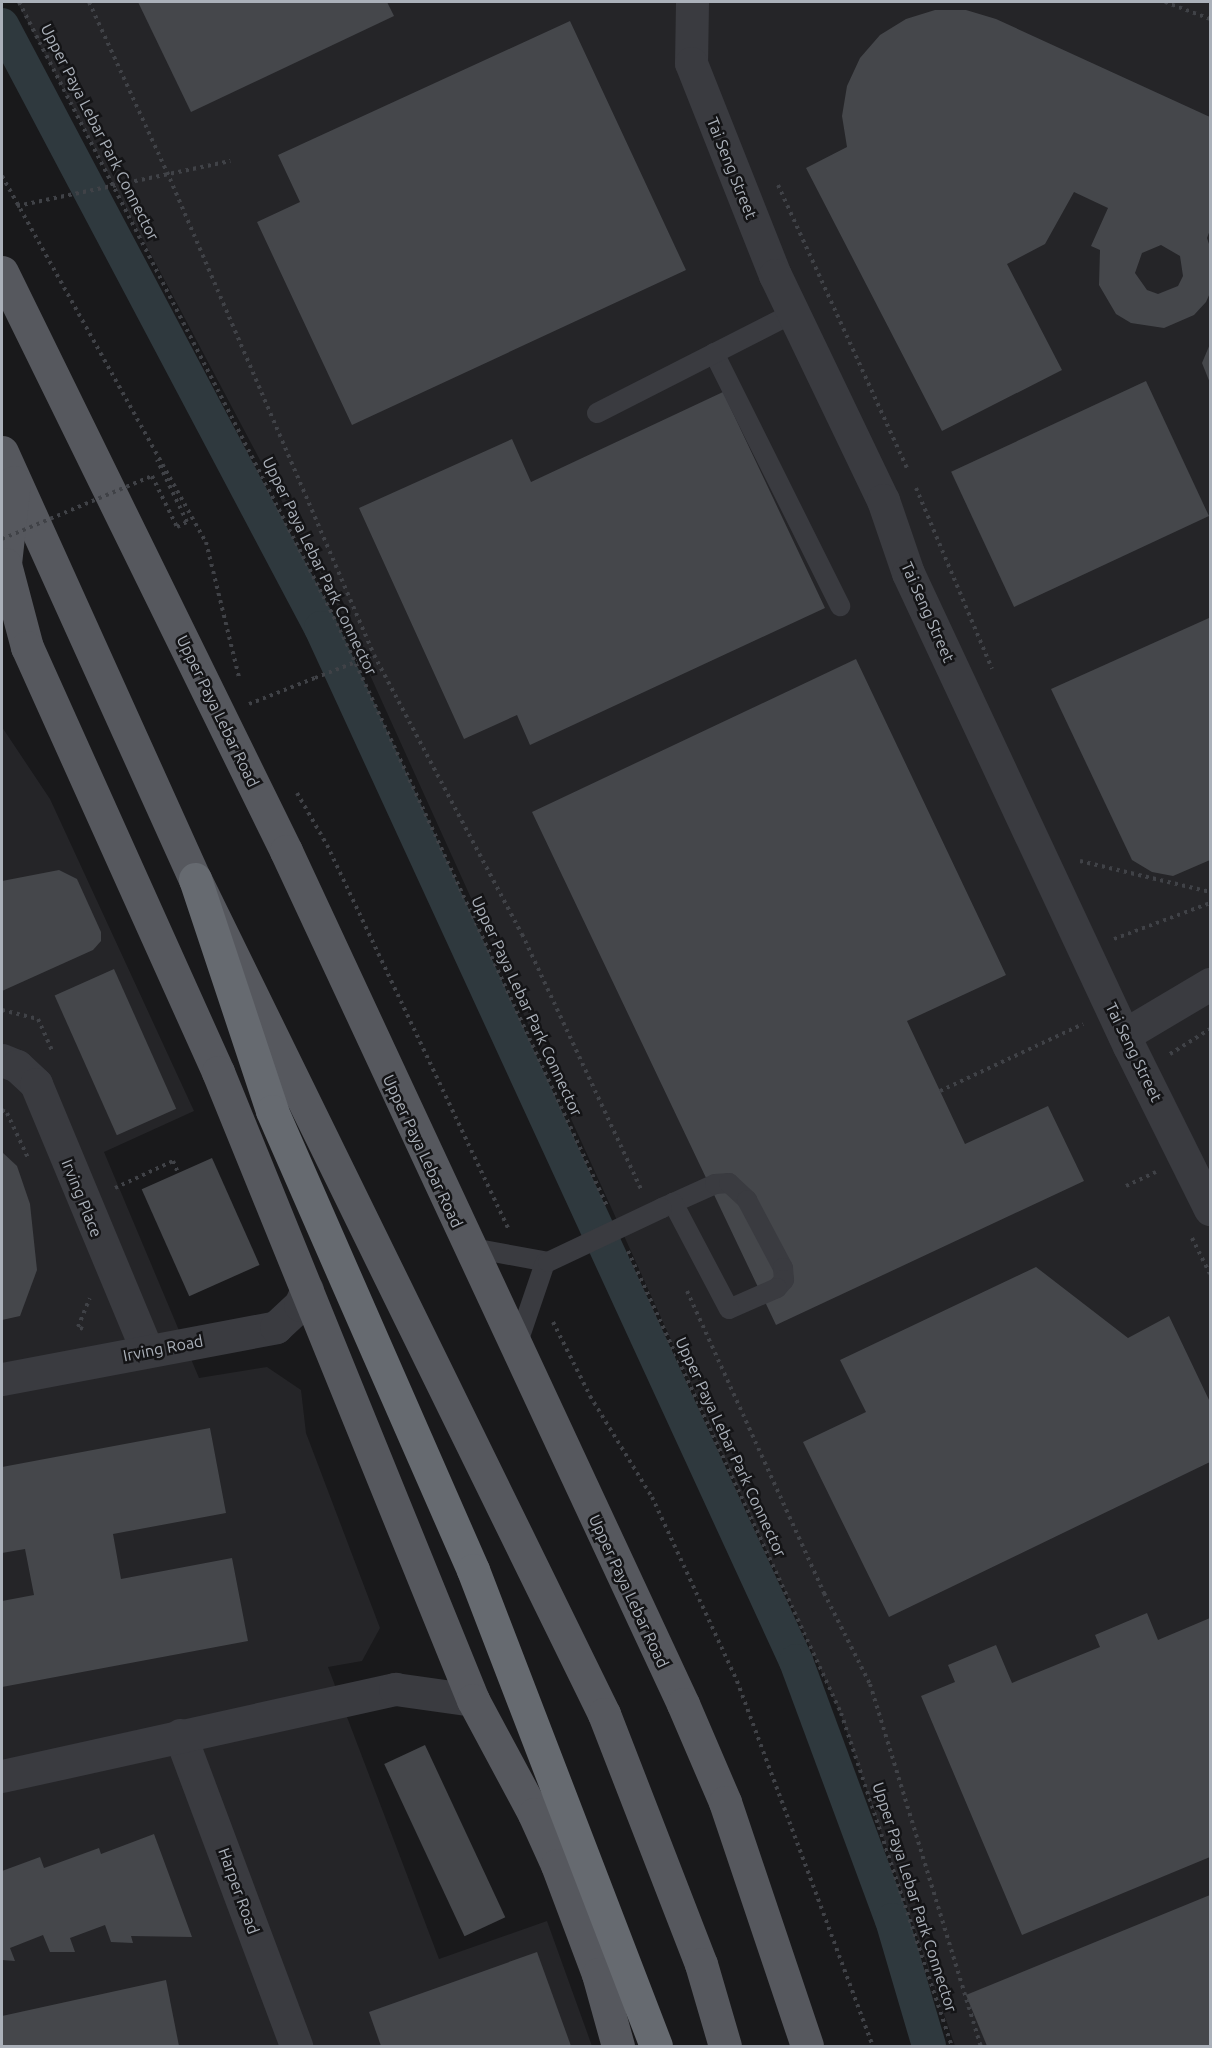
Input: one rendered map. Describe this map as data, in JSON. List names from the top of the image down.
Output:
{
  "streets": {
    "main road": ["Upper Paya Lebar Road"],
    "street": [
      "Tai Seng Street",
      "Irving Place",
      "Irving Road",
      "Harper Road"
    ],
    "path": ["Upper Paya Lebar Park Connector"]
  },
  "crossings": [
    ["Irving Place", "Irving Road"]
  ]
}
